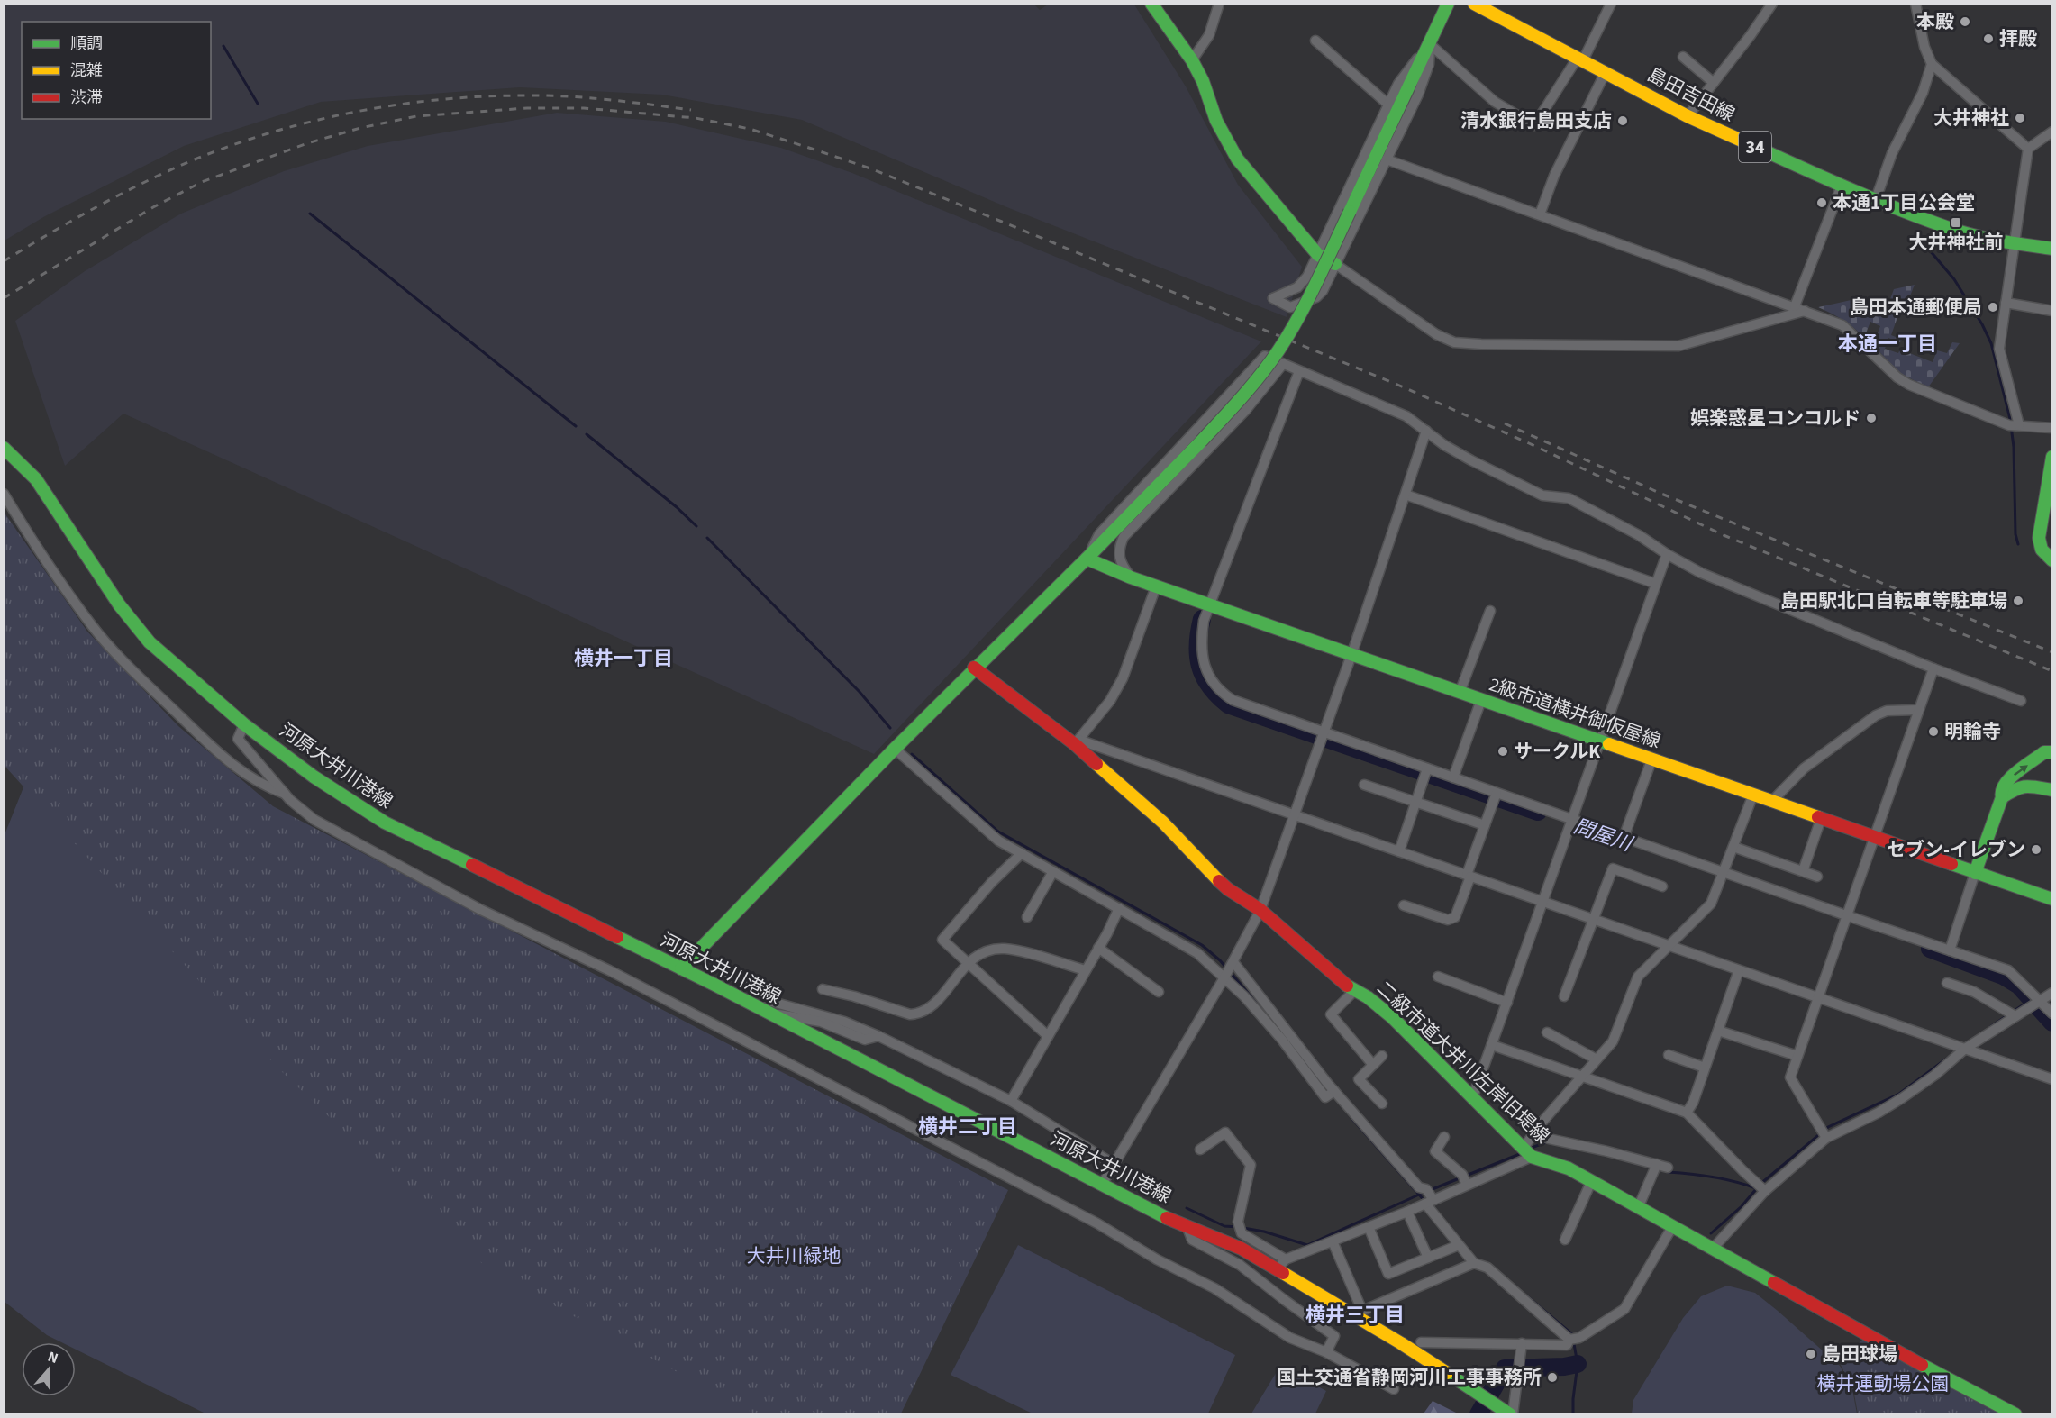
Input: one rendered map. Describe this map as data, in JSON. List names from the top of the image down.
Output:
{
  "streets": {
    "street": [
      "島田吉田線",
      "34",
      "2級市道横井御仮屋線",
      "河原大井川港線",
      "二級市道大井川左岸旧堤線"
    ]
  },
  "districts": [
    "本通一丁目",
    "横井一丁目",
    "横井二丁目",
    "横井三丁目"
  ],
  "water": ["問屋川"],
  "parks": ["大井川緑地", "横井運動場公園"],
  "places": {
    "other": [
      "本殿",
      "拝殿",
      "大井神社",
      "清水銀行島田支店",
      "本通1丁目公会堂",
      "島田本通郵便局",
      "娯楽惑星コンコルド",
      "島田駅北口自転車等駐車場",
      "明輪寺",
      "サークルK",
      "セブン-イレブン",
      "島田球場",
      "国土交通省静岡河川工事事務所"
    ],
    "transit": ["大井神社前"]
  },
  "legend": ["順調", "混雑", "渋滞"],
  "north": "top"
}
